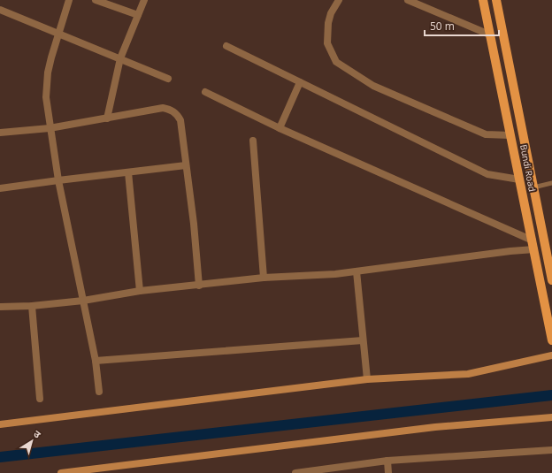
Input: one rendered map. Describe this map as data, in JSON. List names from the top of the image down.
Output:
{
  "streets": {
    "main road": ["Bundi Road"]
  },
  "scale_bar": "50 m",
  "north": "top right"
}
